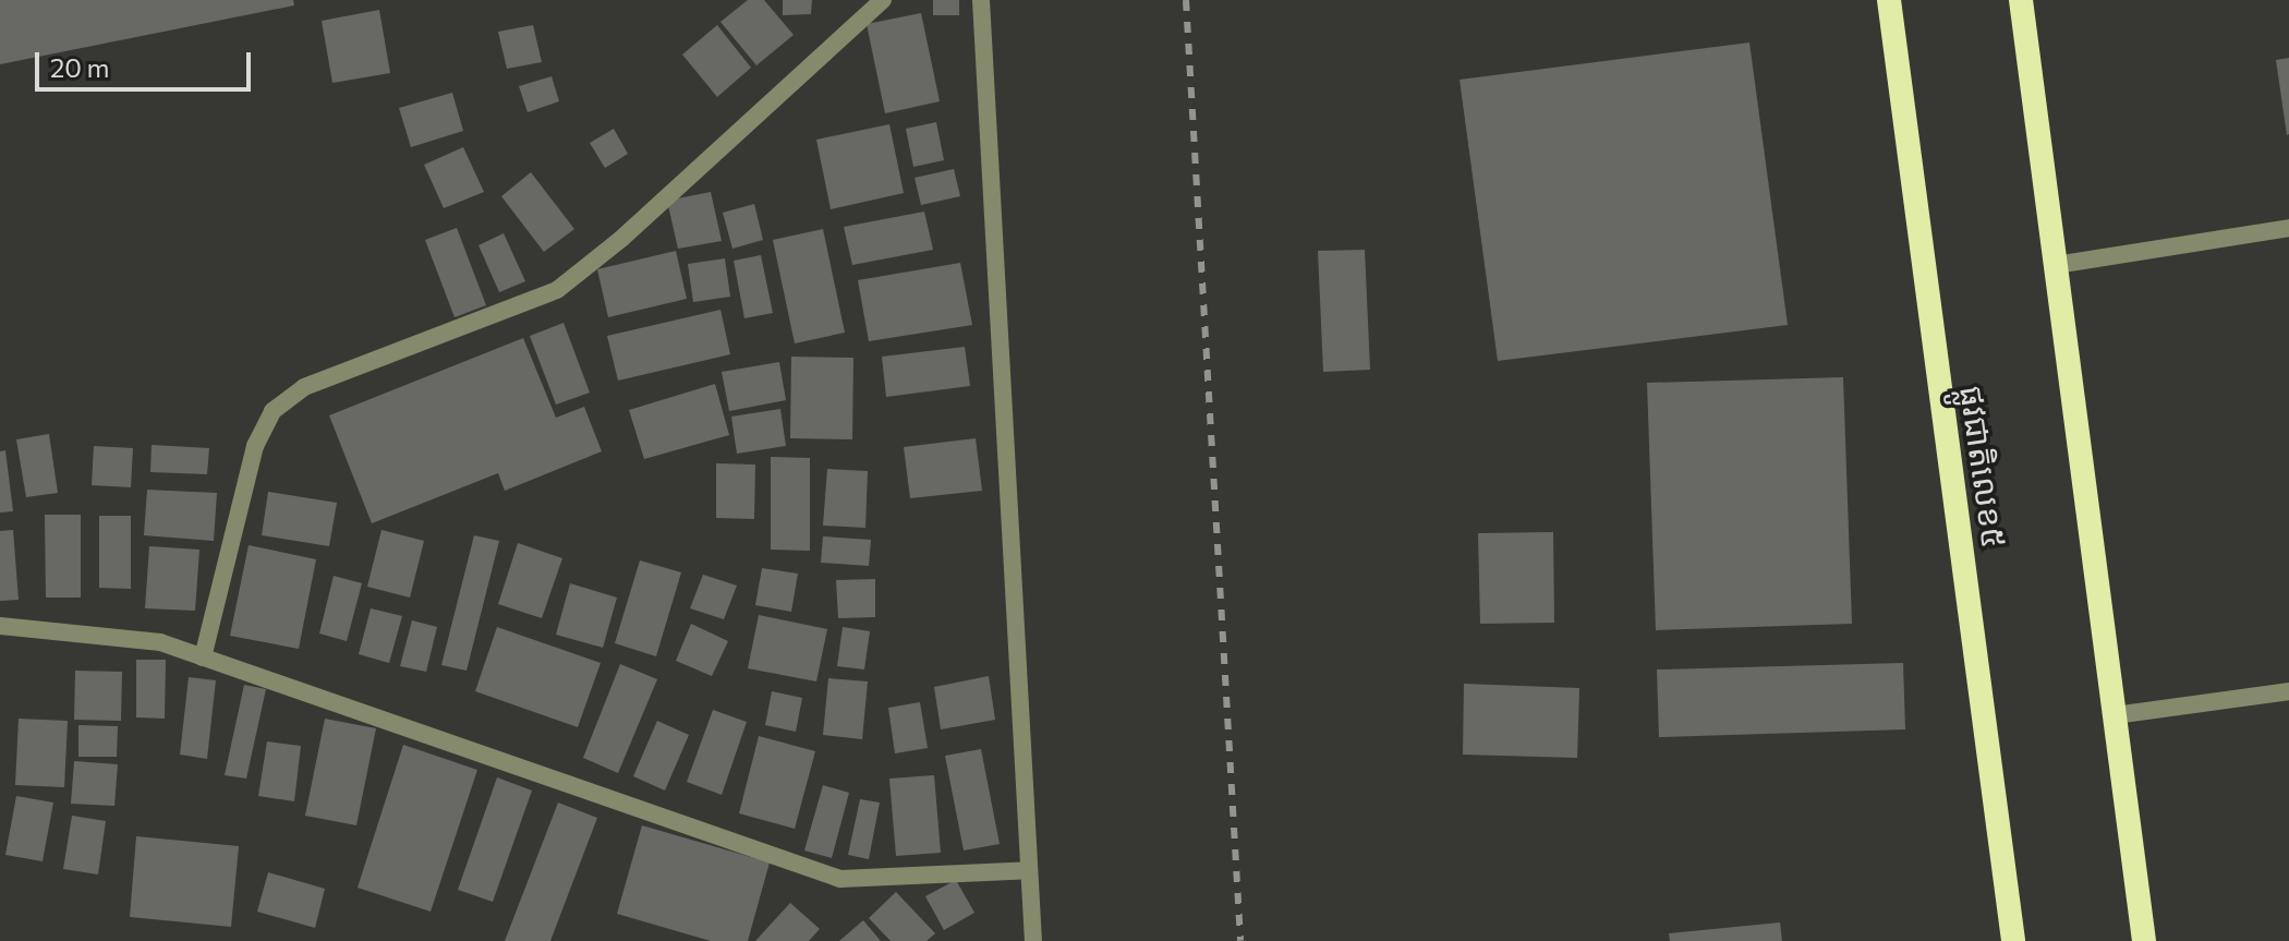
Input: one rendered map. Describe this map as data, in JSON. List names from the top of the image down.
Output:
{
  "streets": {
    "highway": ["ផ្លូវជាតិលេខ៥"]
  },
  "scale_bar": "20 m"
}
